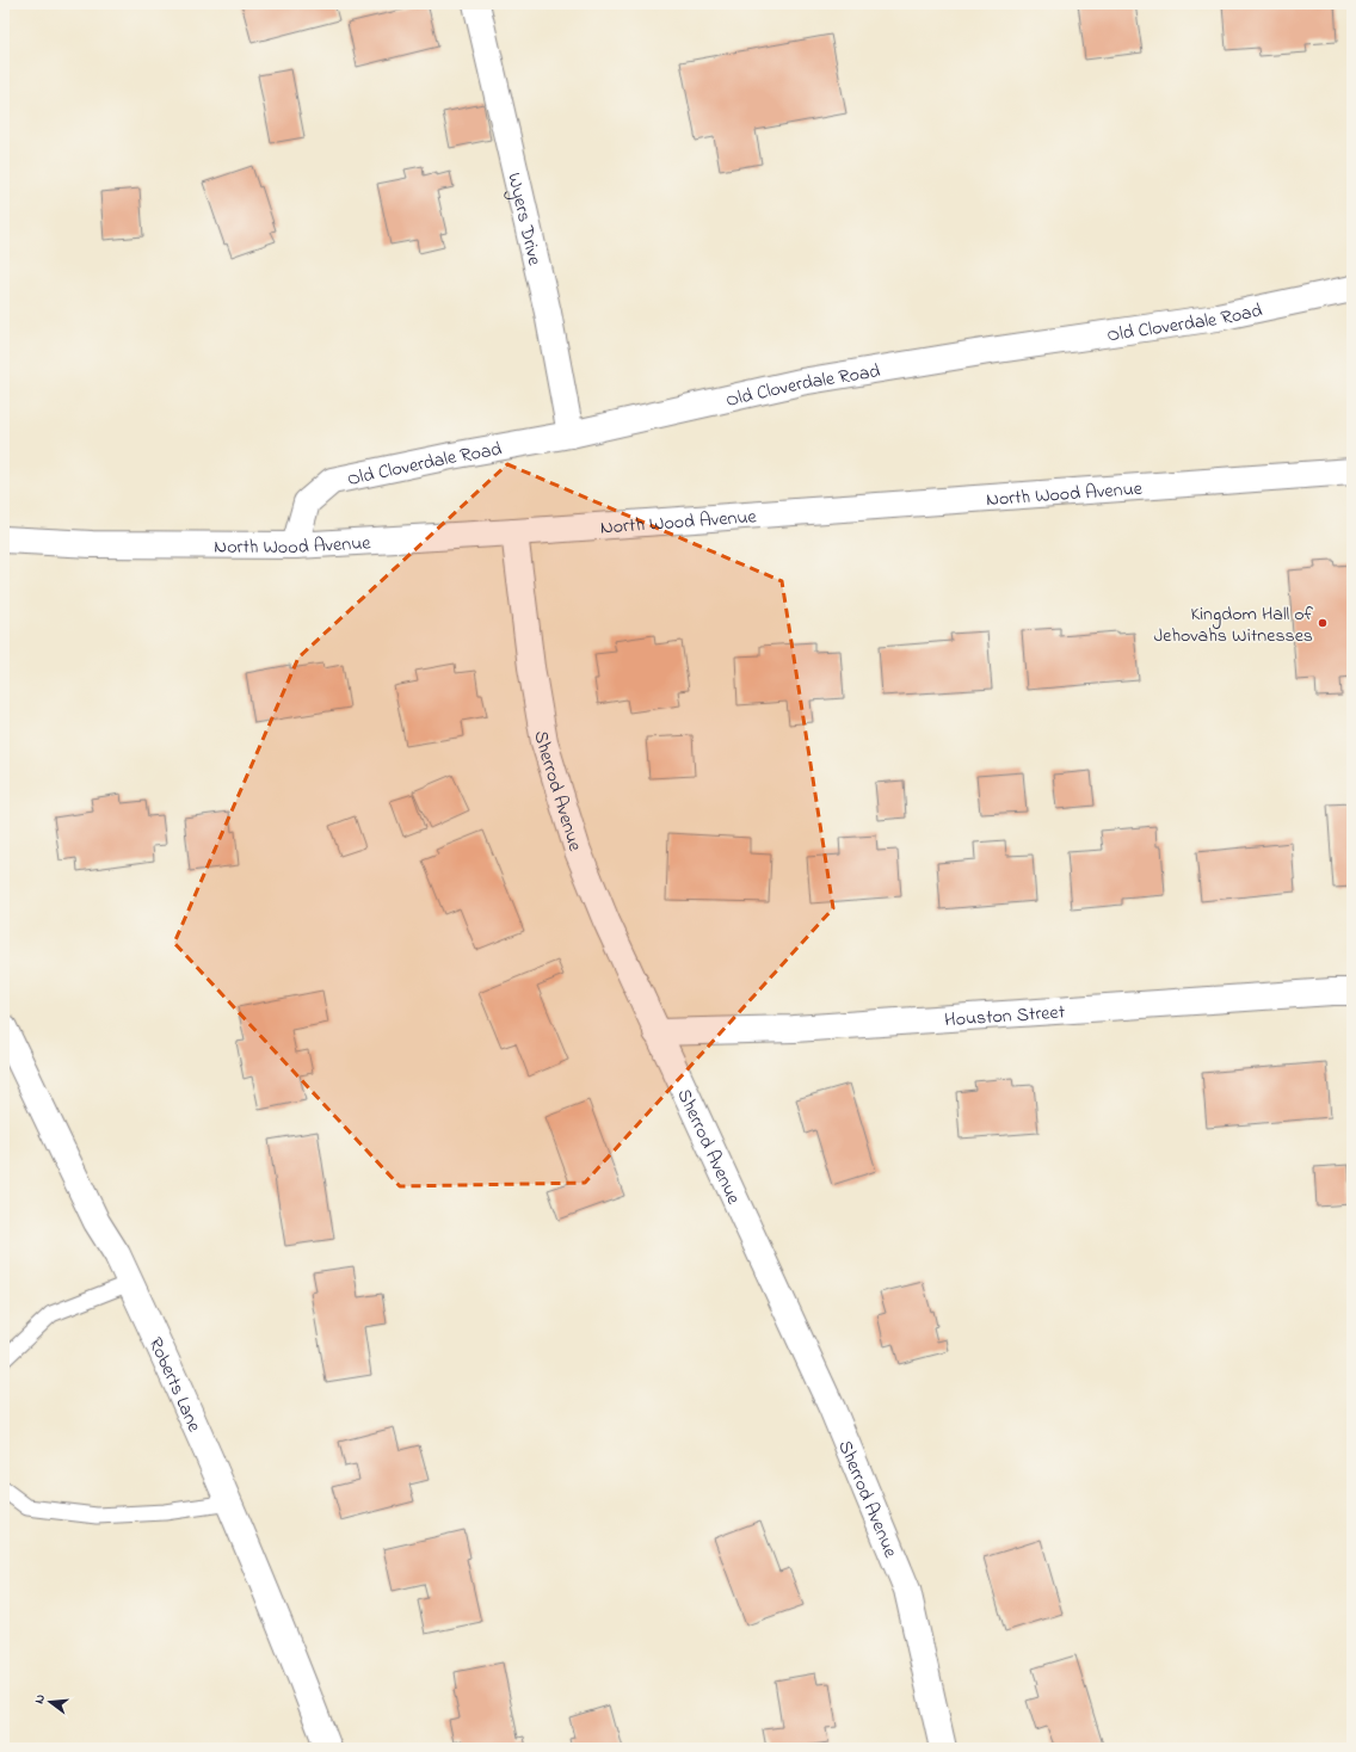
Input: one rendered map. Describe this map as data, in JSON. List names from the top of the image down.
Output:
{
  "streets": {
    "street": [
      "Wyers Drive",
      "Old Cloverdale Road",
      "North Wood Avenue",
      "Sherrod Avenue",
      "Houston Street",
      "Roberts Lane"
    ]
  },
  "crossings": [
    ["Wyers Drive", "Old Cloverdale Road"],
    ["Old Cloverdale Road", "North Wood Avenue"],
    ["North Wood Avenue", "Sherrod Avenue"],
    ["Sherrod Avenue", "Houston Street"]
  ],
  "places": ["Kingdom Hall of Jehovahs Witnesses"],
  "north": "left"
}
